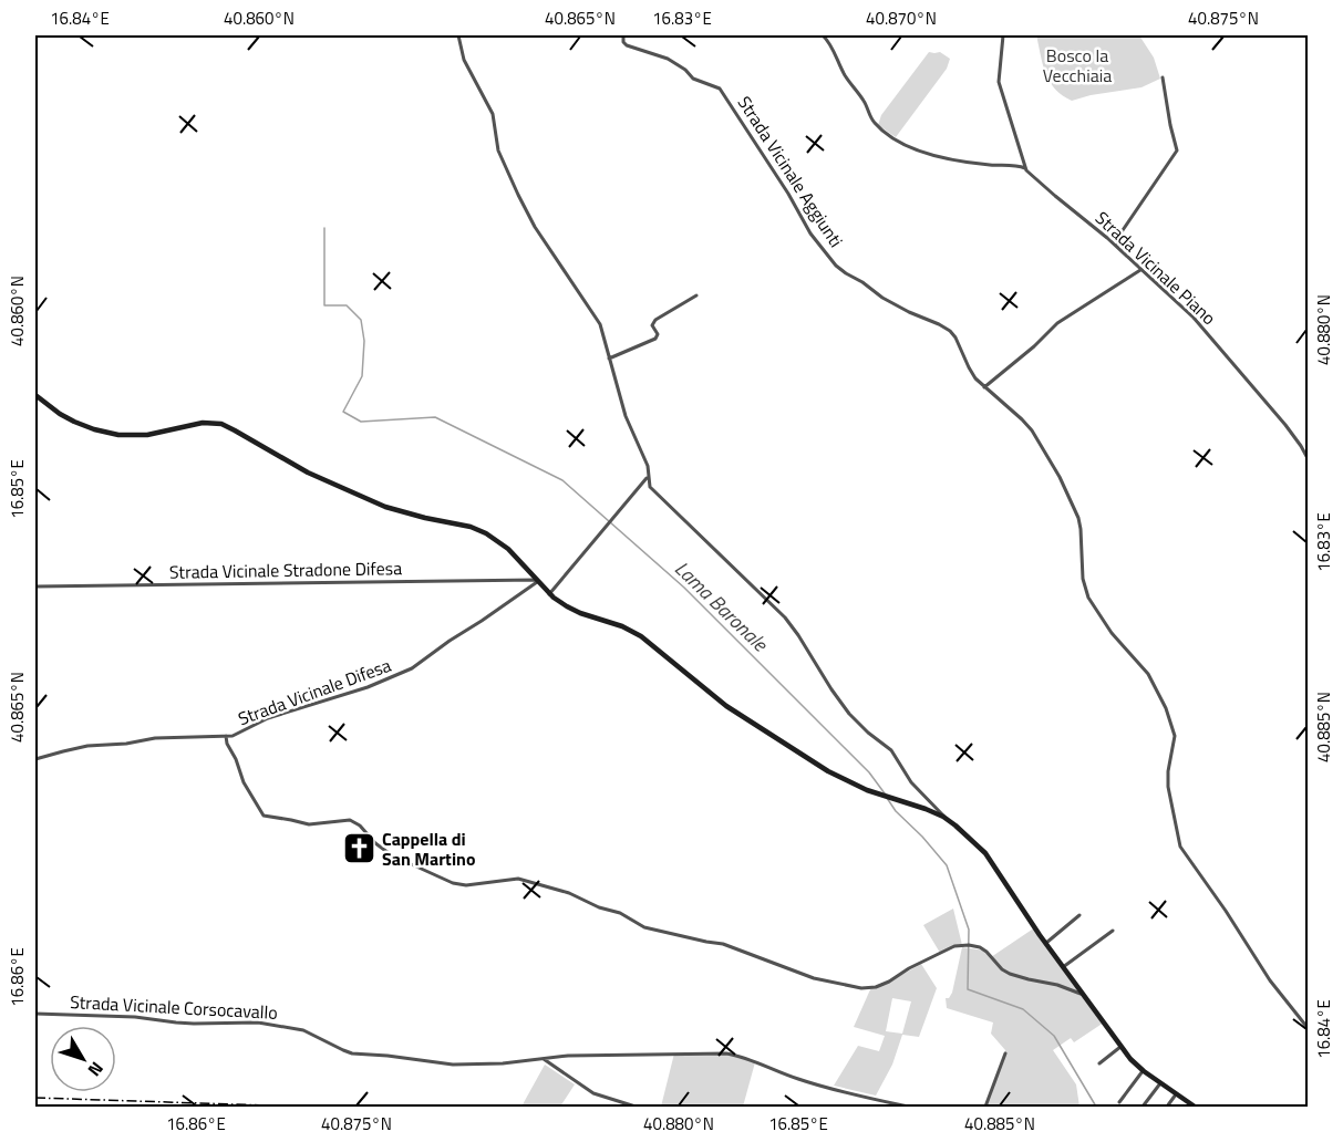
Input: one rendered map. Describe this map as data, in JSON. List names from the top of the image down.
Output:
{
  "streets": {
    "street": [
      "Strada Vicinale Aggiunti",
      "Strada Vicinale Piano",
      "Strada Vicinale Stradone Difesa",
      "Strada Vicinale Difesa",
      "Strada Vicinale Corsocavallo"
    ]
  },
  "crossings": [
    ["Strada Vicinale Stradone Difesa", "Strada Vicinale Difesa"]
  ],
  "water": ["Lama Baronale"],
  "parks": ["Bosco la Vecchiaia"],
  "places": {
    "church": ["Cappella di San Martino"]
  },
  "north": "bottom right",
  "coordinates": [
    "16.84°E",
    "40.860°N",
    "40.865°N",
    "16.83°E",
    "40.870°N",
    "40.875°N",
    "40.880°N",
    "16.85°E",
    "40.885°N",
    "16.86°E"
  ]
}
